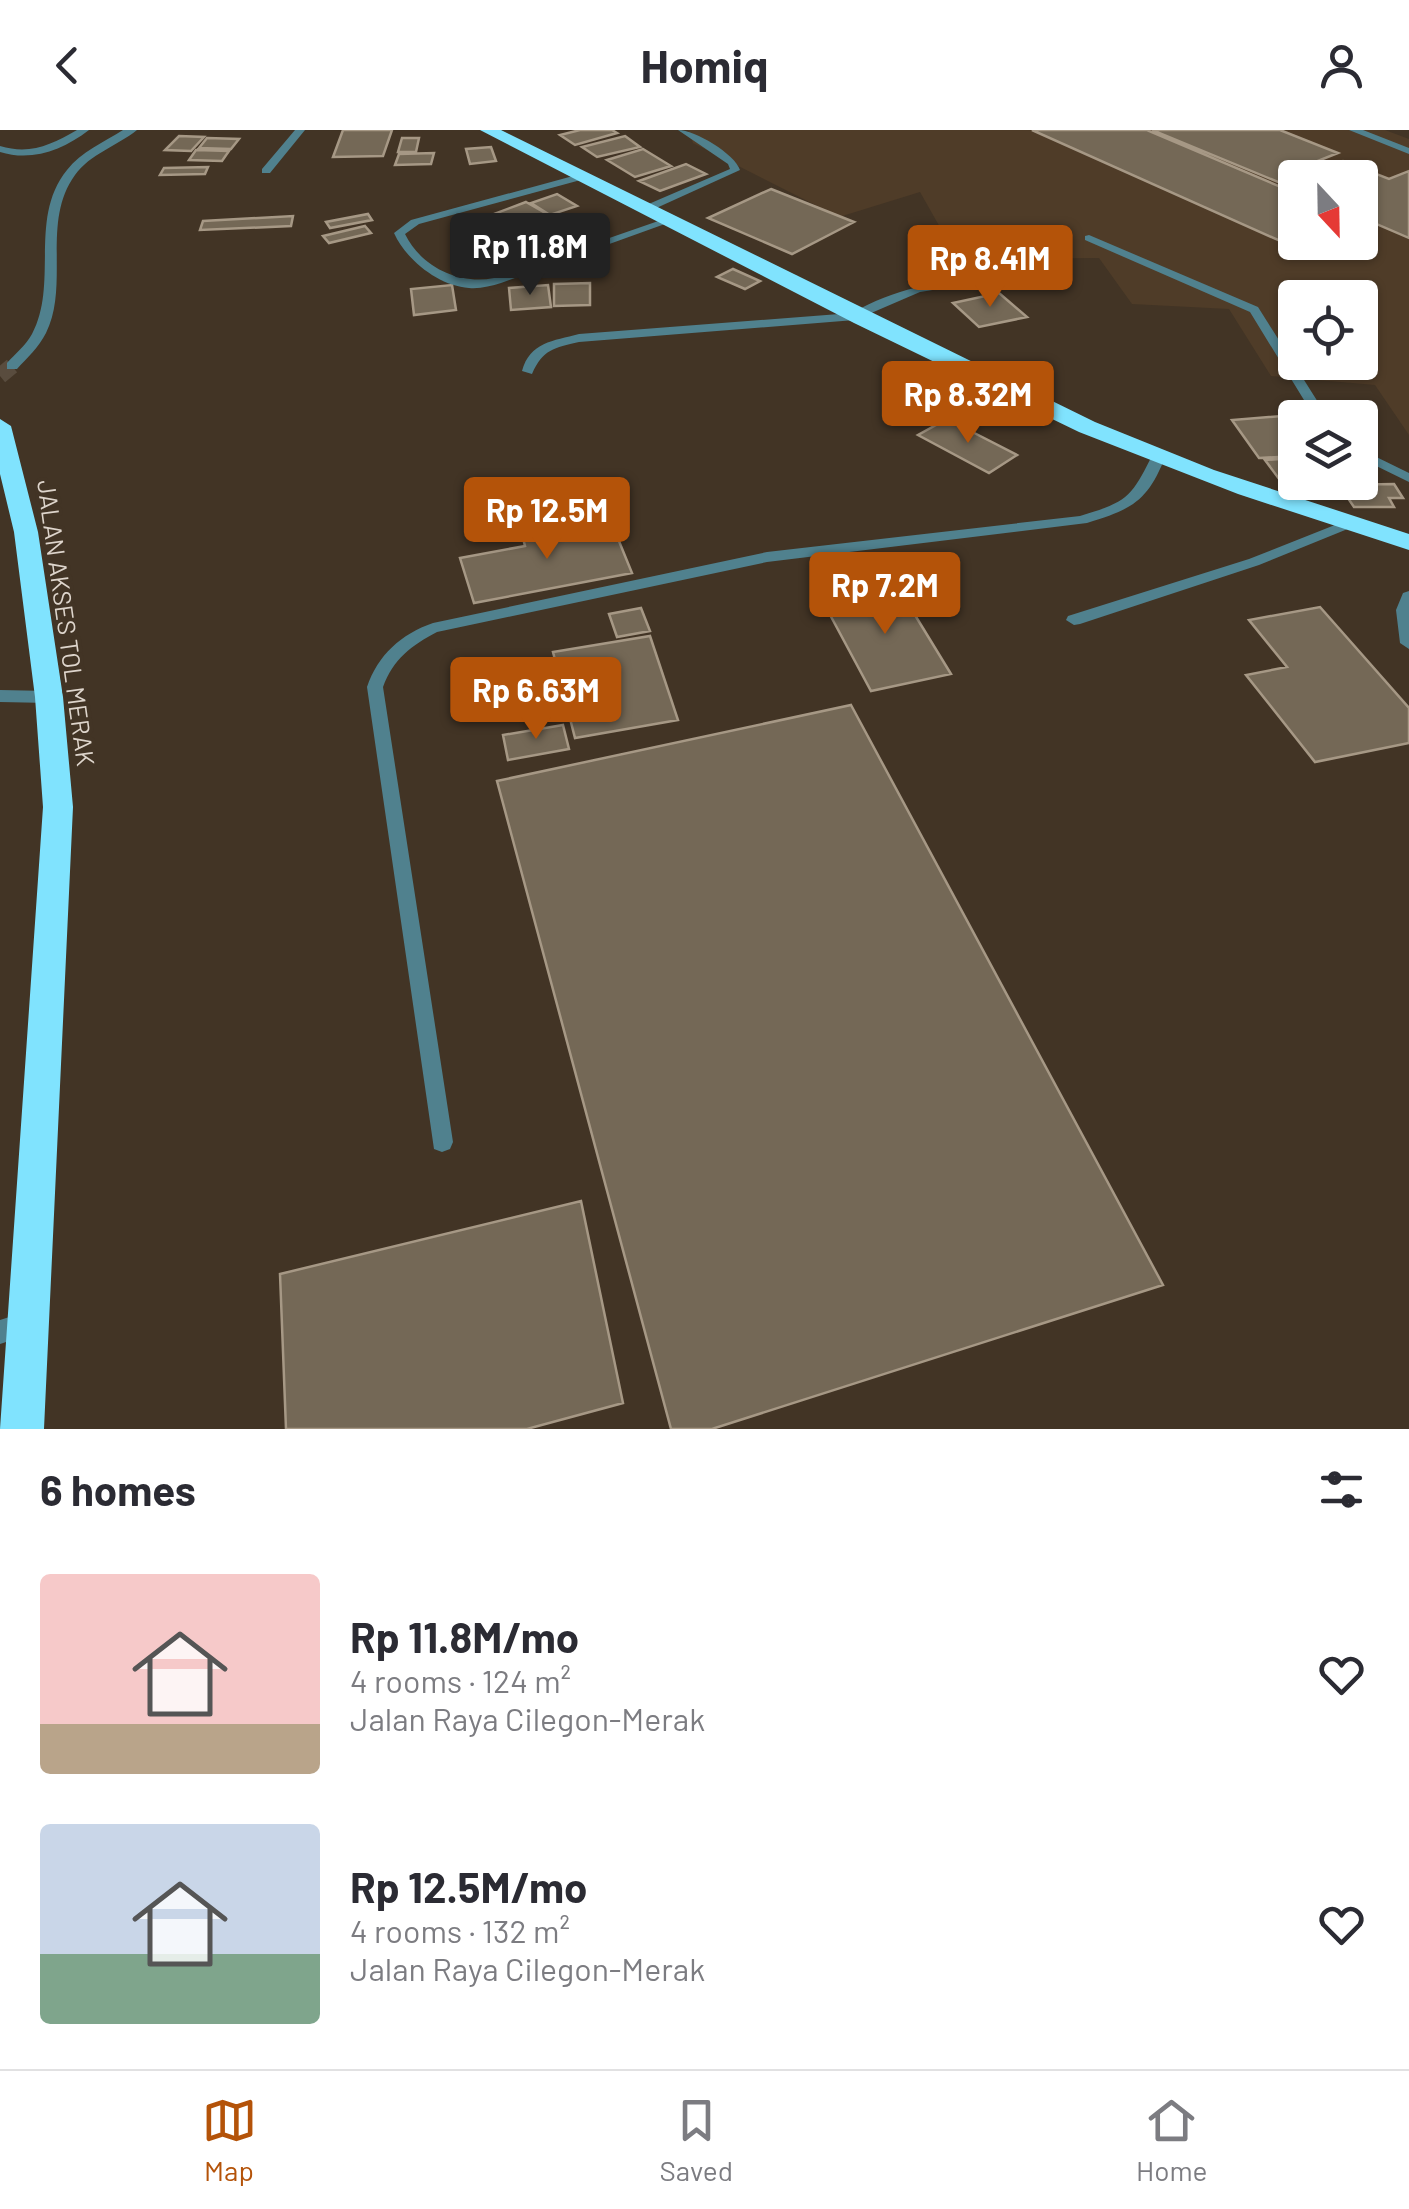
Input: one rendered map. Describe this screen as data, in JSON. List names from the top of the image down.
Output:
{
  "streets": {
    "highway": ["JALAN AKSES TOL MERAK"]
  },
  "north": "bottom",
  "page": {
    "header": "Homiq",
    "price": [
      "Rp 11.8M",
      "Rp 8.41M",
      "Rp 8.32M",
      "Rp 12.5M",
      "Rp 7.2M",
      "Rp 6.63M"
    ],
    "heading": "6 homes",
    "list": [
      {
        "name": "Rp 11.8M/mo",
        "note": "4 rooms · 124 m² · Jalan Raya Cilegon-Merak"
      },
      {
        "name": "Rp 12.5M/mo",
        "note": "4 rooms · 132 m² · Jalan Raya Cilegon-Merak"
      }
    ],
    "tabs": ["Map", "Saved", "Home"]
  }
}
